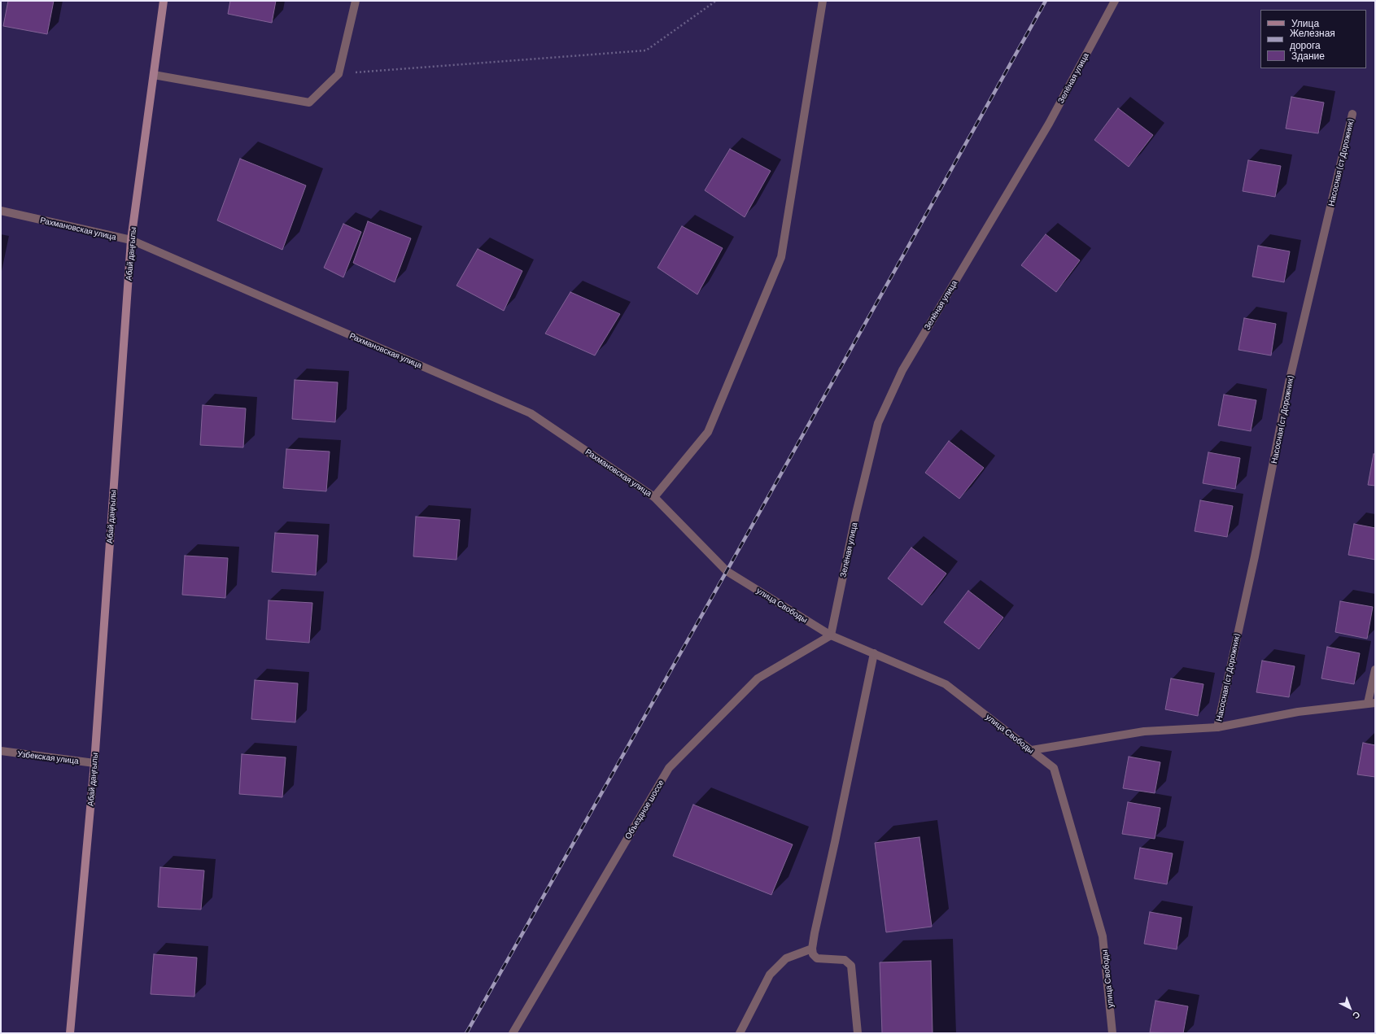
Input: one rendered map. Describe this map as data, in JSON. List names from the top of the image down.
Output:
{
  "streets": {
    "main road": ["Абай даңғылы"],
    "street": [
      "Зелёная улица",
      "Насосная (ст Дорожник)",
      "Рахмановская улица",
      "улица Свободы",
      "Узбекская улица",
      "Объездное шоссе"
    ]
  },
  "crossings": [
    ["Зелёная улица", "улица Свободы"],
    ["Зелёная улица", "Объездное шоссе"],
    ["Рахмановская улица", "Абай даңғылы"],
    ["Рахмановская улица", "улица Свободы"],
    ["Абай даңғылы", "Узбекская улица"],
    ["улица Свободы", "Объездное шоссе"]
  ],
  "legend": ["Улица", "Железная дорога", "Здание"],
  "north": "bottom right"
}
